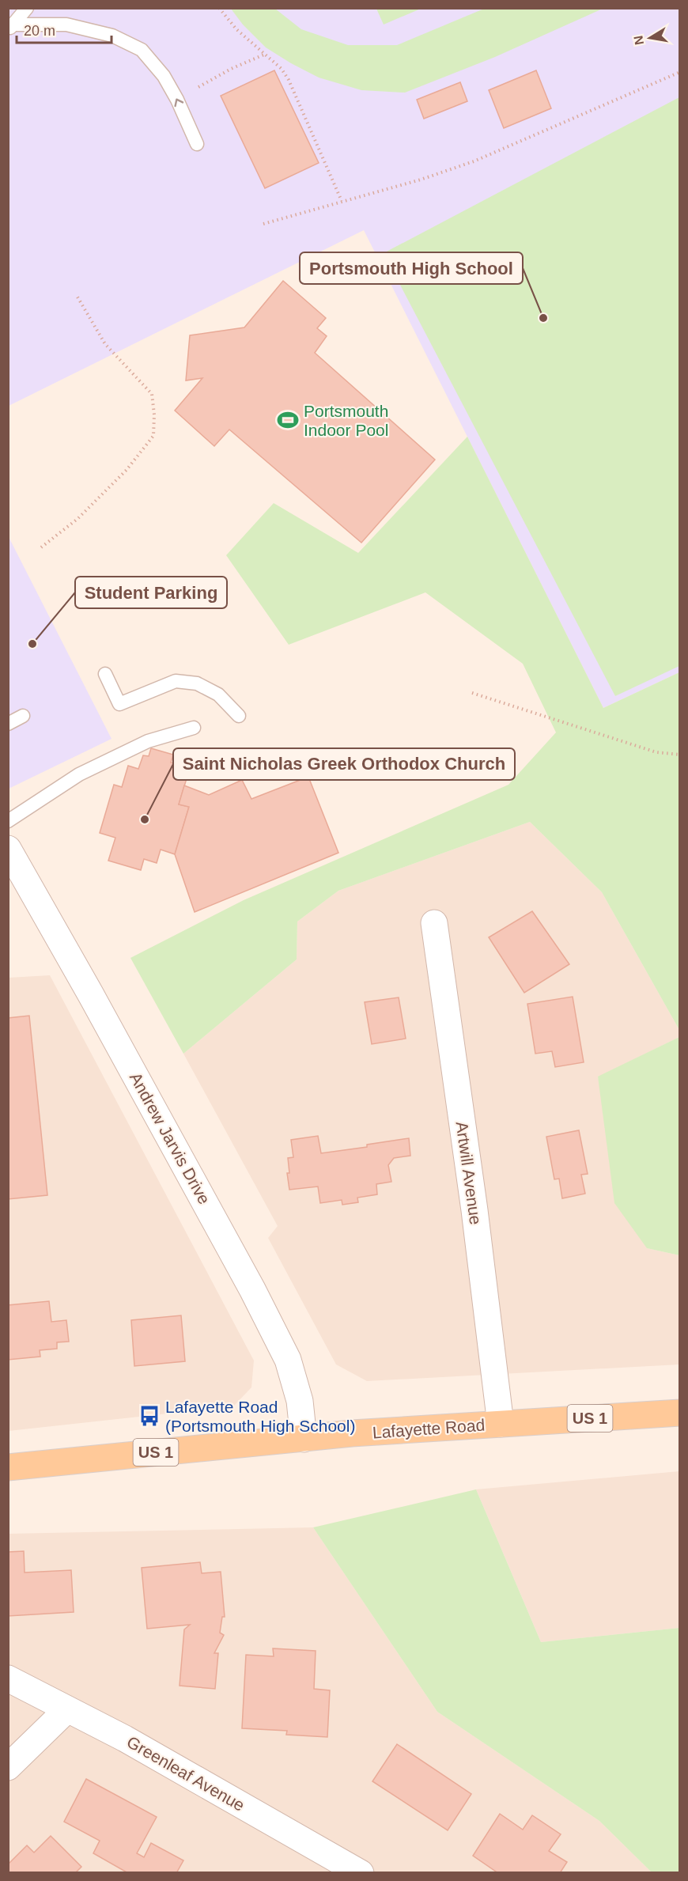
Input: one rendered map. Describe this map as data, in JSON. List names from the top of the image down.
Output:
{
  "streets": {
    "main road": ["US 1", "Lafayette Road"],
    "street": ["Andrew Jarvis Drive", "Artwill Avenue", "Greenleaf Avenue"]
  },
  "crossings": [
    ["Andrew Jarvis Drive", "Lafayette Road"],
    ["Artwill Avenue", "Lafayette Road"]
  ],
  "places": {
    "other": ["Portsmouth High School", "Student Parking", "Saint Nicholas Greek Orthodox Church"],
    "sports": ["Portsmouth Indoor Pool"],
    "bus stop": ["Lafayette Road (Portsmouth High School)"]
  },
  "scale_bar": "20 m",
  "north": "left"
}
